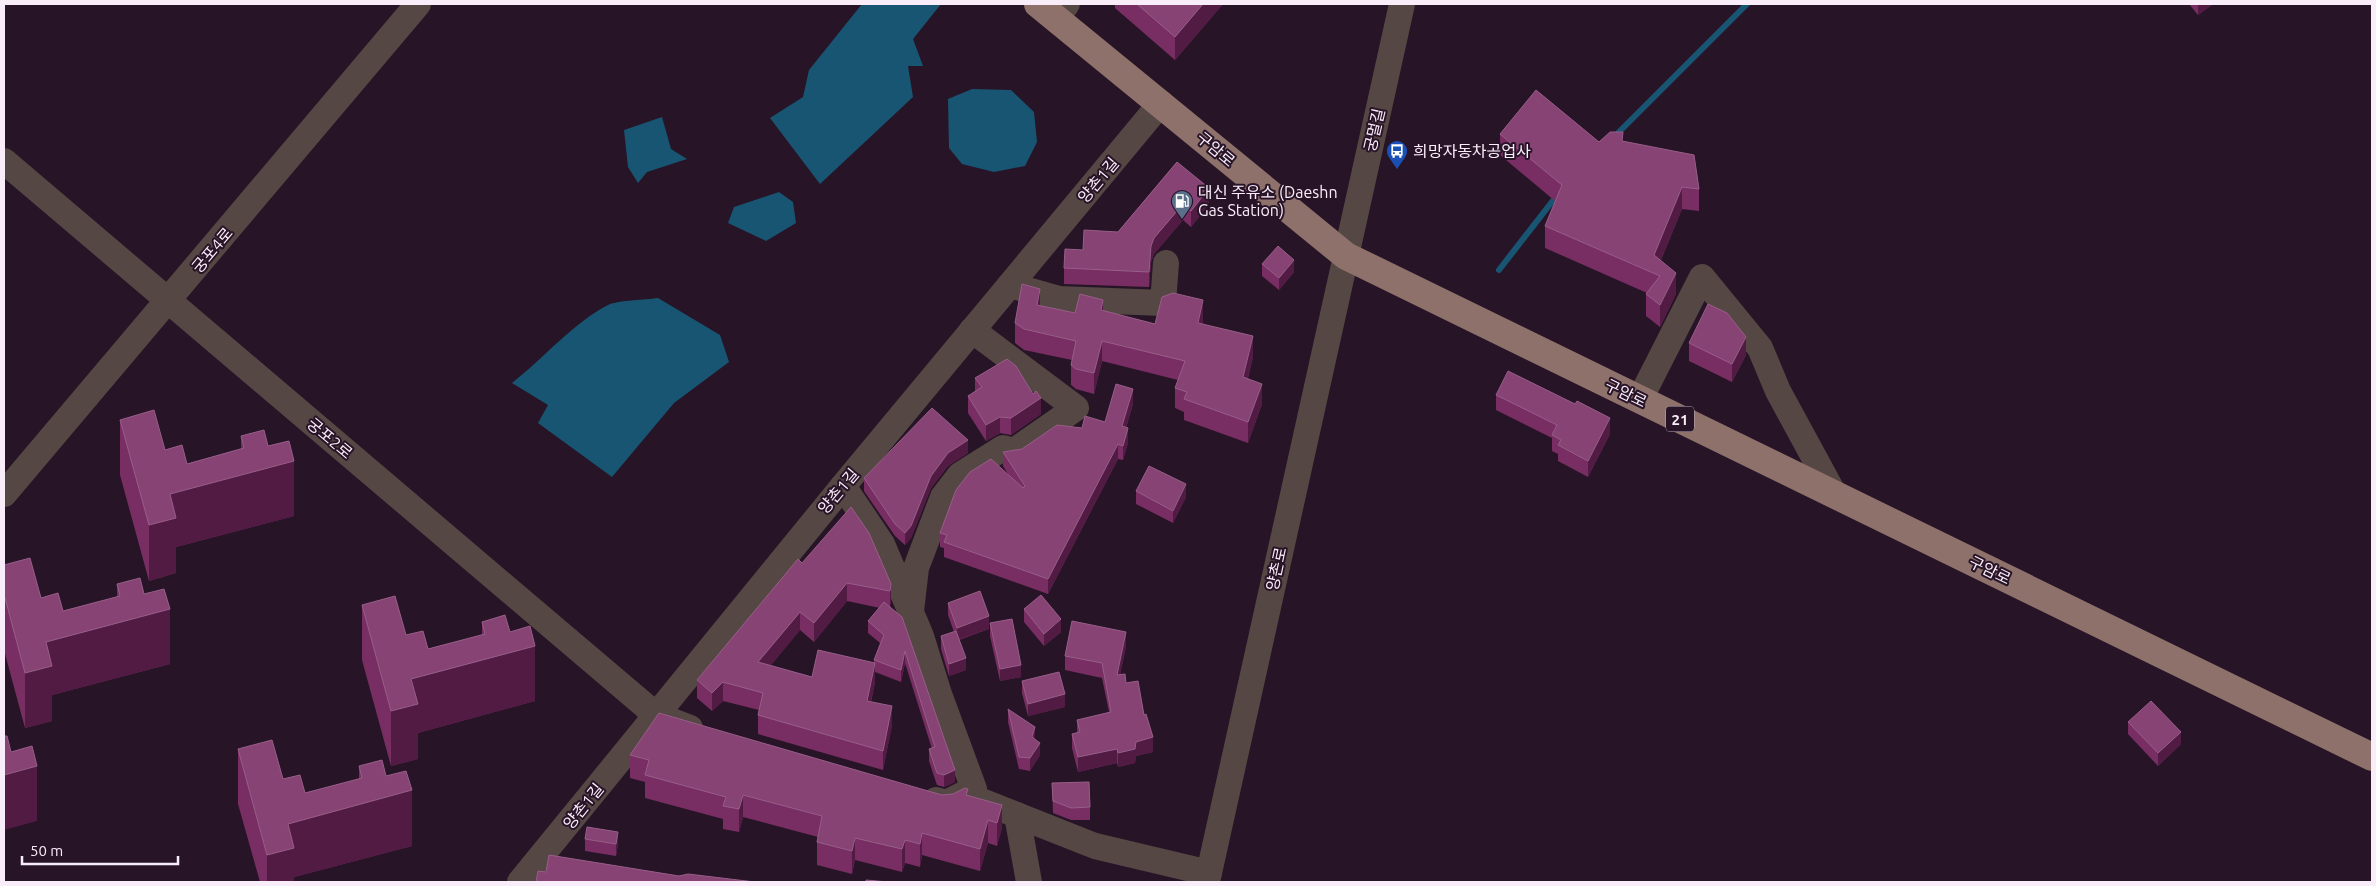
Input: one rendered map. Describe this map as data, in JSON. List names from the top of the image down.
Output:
{
  "streets": {
    "main road": ["구암로", "21"],
    "street": [
      "궁멀길",
      "양촌1길",
      "궁포4로",
      "궁포2로",
      "양촌로"
    ]
  },
  "crossings": [
    ["궁멀길", "구암로"],
    ["궁멀길", "양촌로"],
    ["구암로", "양촌1길"],
    ["구암로", "양촌로"],
    ["양촌1길", "궁포2로"],
    ["궁포4로", "궁포2로"]
  ],
  "places": {
    "bus stop": ["희망자동차공업사"],
    "fuel station": ["대신 주유소 (Daeshn Gas Station)"]
  },
  "scale_bar": "50 m"
}
